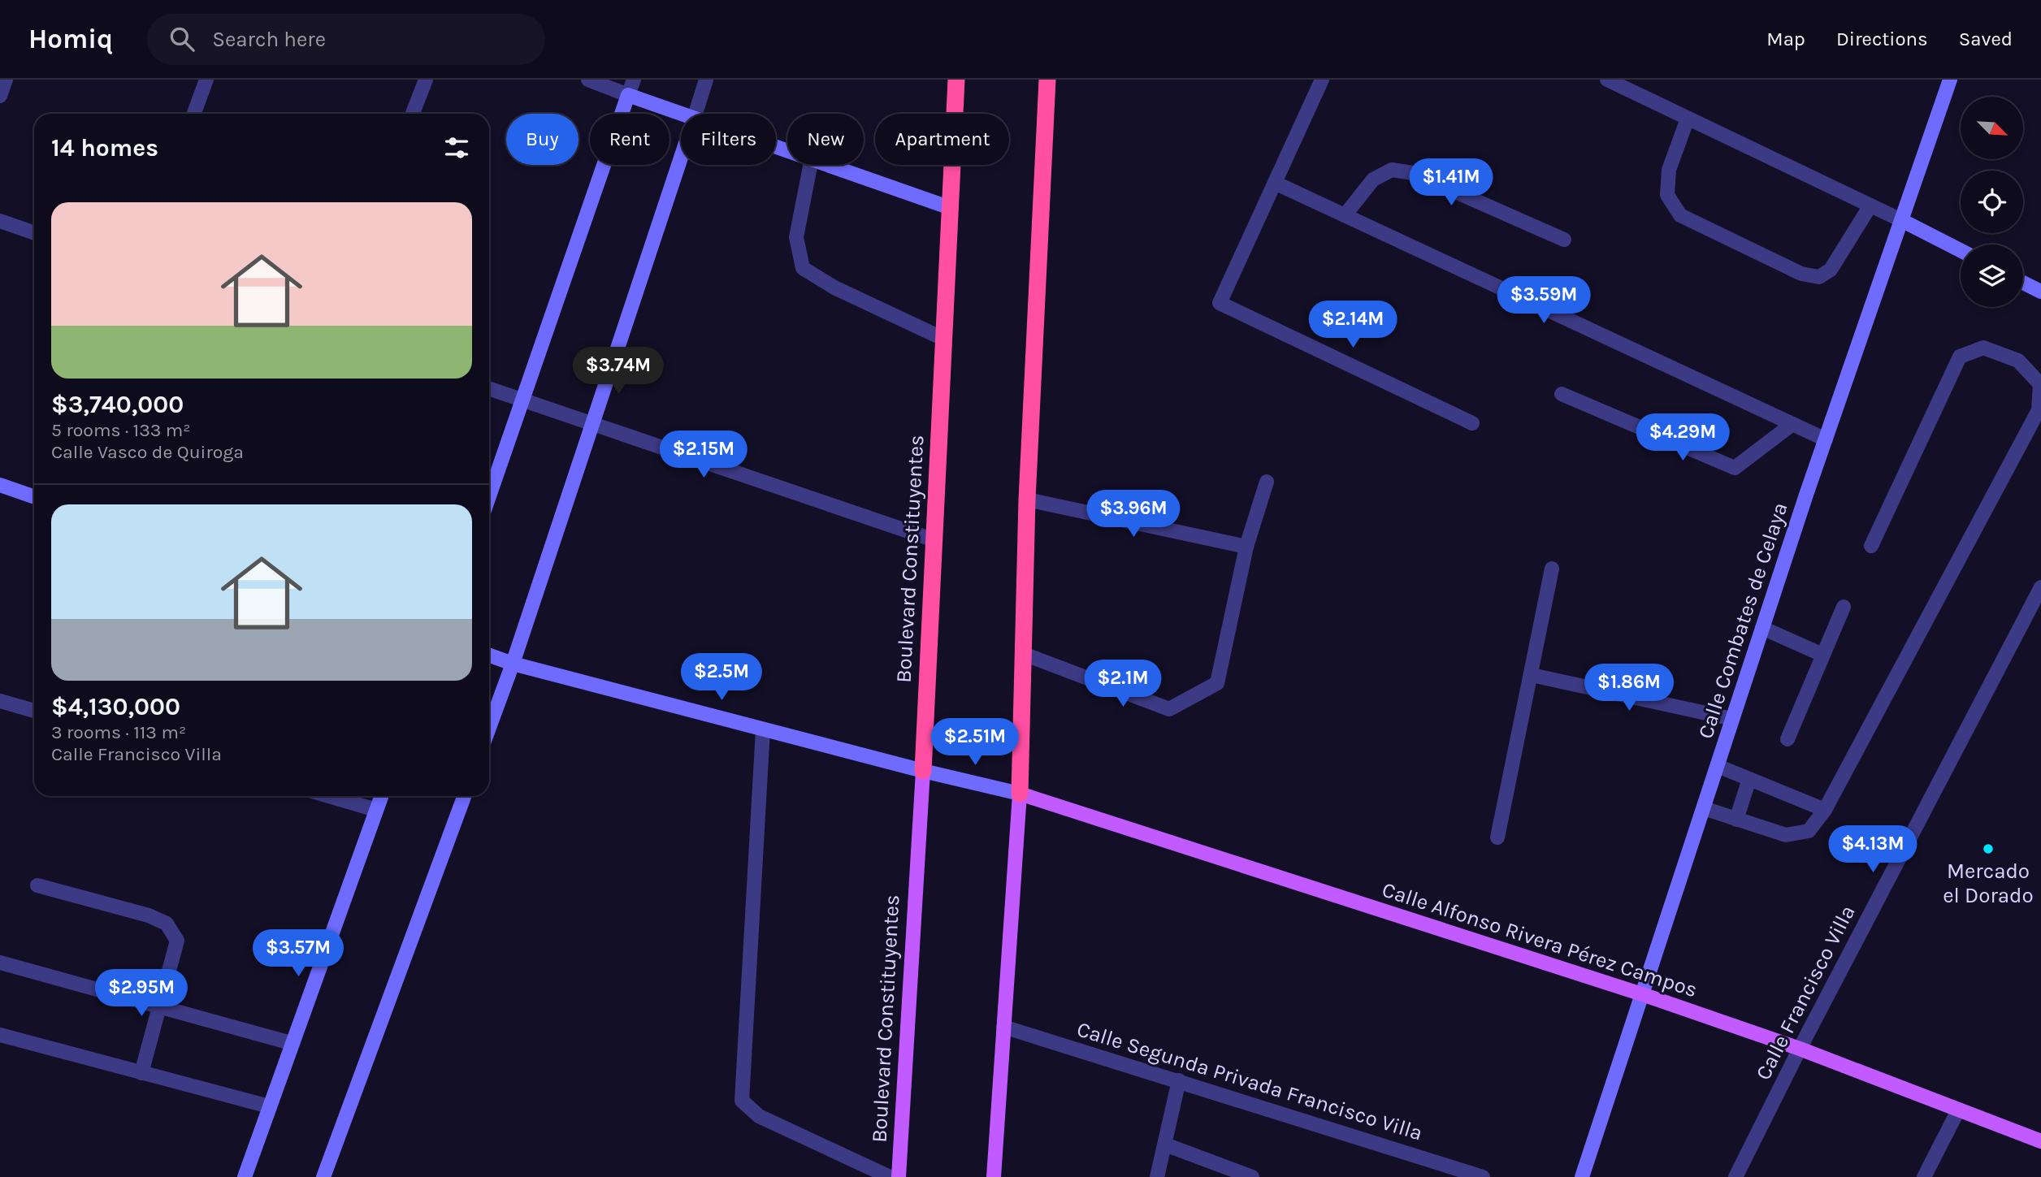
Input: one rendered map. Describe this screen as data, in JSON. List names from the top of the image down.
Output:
{
  "streets": {
    "highway": ["Boulevard Constituyentes"],
    "main road": ["Calle Combates de Celaya", "Calle Alfonso Rivera Pérez Campos"],
    "street": ["Calle Francisco Villa", "Calle Segunda Privada Francisco Villa"]
  },
  "crossings": [
    ["Calle Combates de Celaya", "Calle Alfonso Rivera Pérez Campos"],
    ["Calle Alfonso Rivera Pérez Campos", "Calle Francisco Villa"]
  ],
  "places": ["Mercado el Dorado"],
  "north": "bottom right",
  "page": {
    "header": "Homiq",
    "search": "Search here",
    "nav": ["Map", "Directions", "Saved"],
    "chip": [
      "Buy",
      "Rent",
      "Filters",
      "New",
      "Apartment"
    ],
    "heading": "14 homes",
    "price": [
      "$1.41M",
      "$3.59M",
      "$2.14M",
      "$3.74M",
      "$4.29M",
      "$2.15M",
      "$3.96M",
      "$2.5M",
      "$2.1M",
      "$1.86M",
      "$2.51M",
      "$4.13M",
      "$3.57M",
      "$2.95M"
    ],
    "list": [
      {
        "name": "$3,740,000",
        "note": "5 rooms · 133 m² · Calle Vasco de Quiroga"
      },
      {
        "name": "$4,130,000",
        "note": "3 rooms · 113 m² · Calle Francisco Villa"
      }
    ]
  }
}
